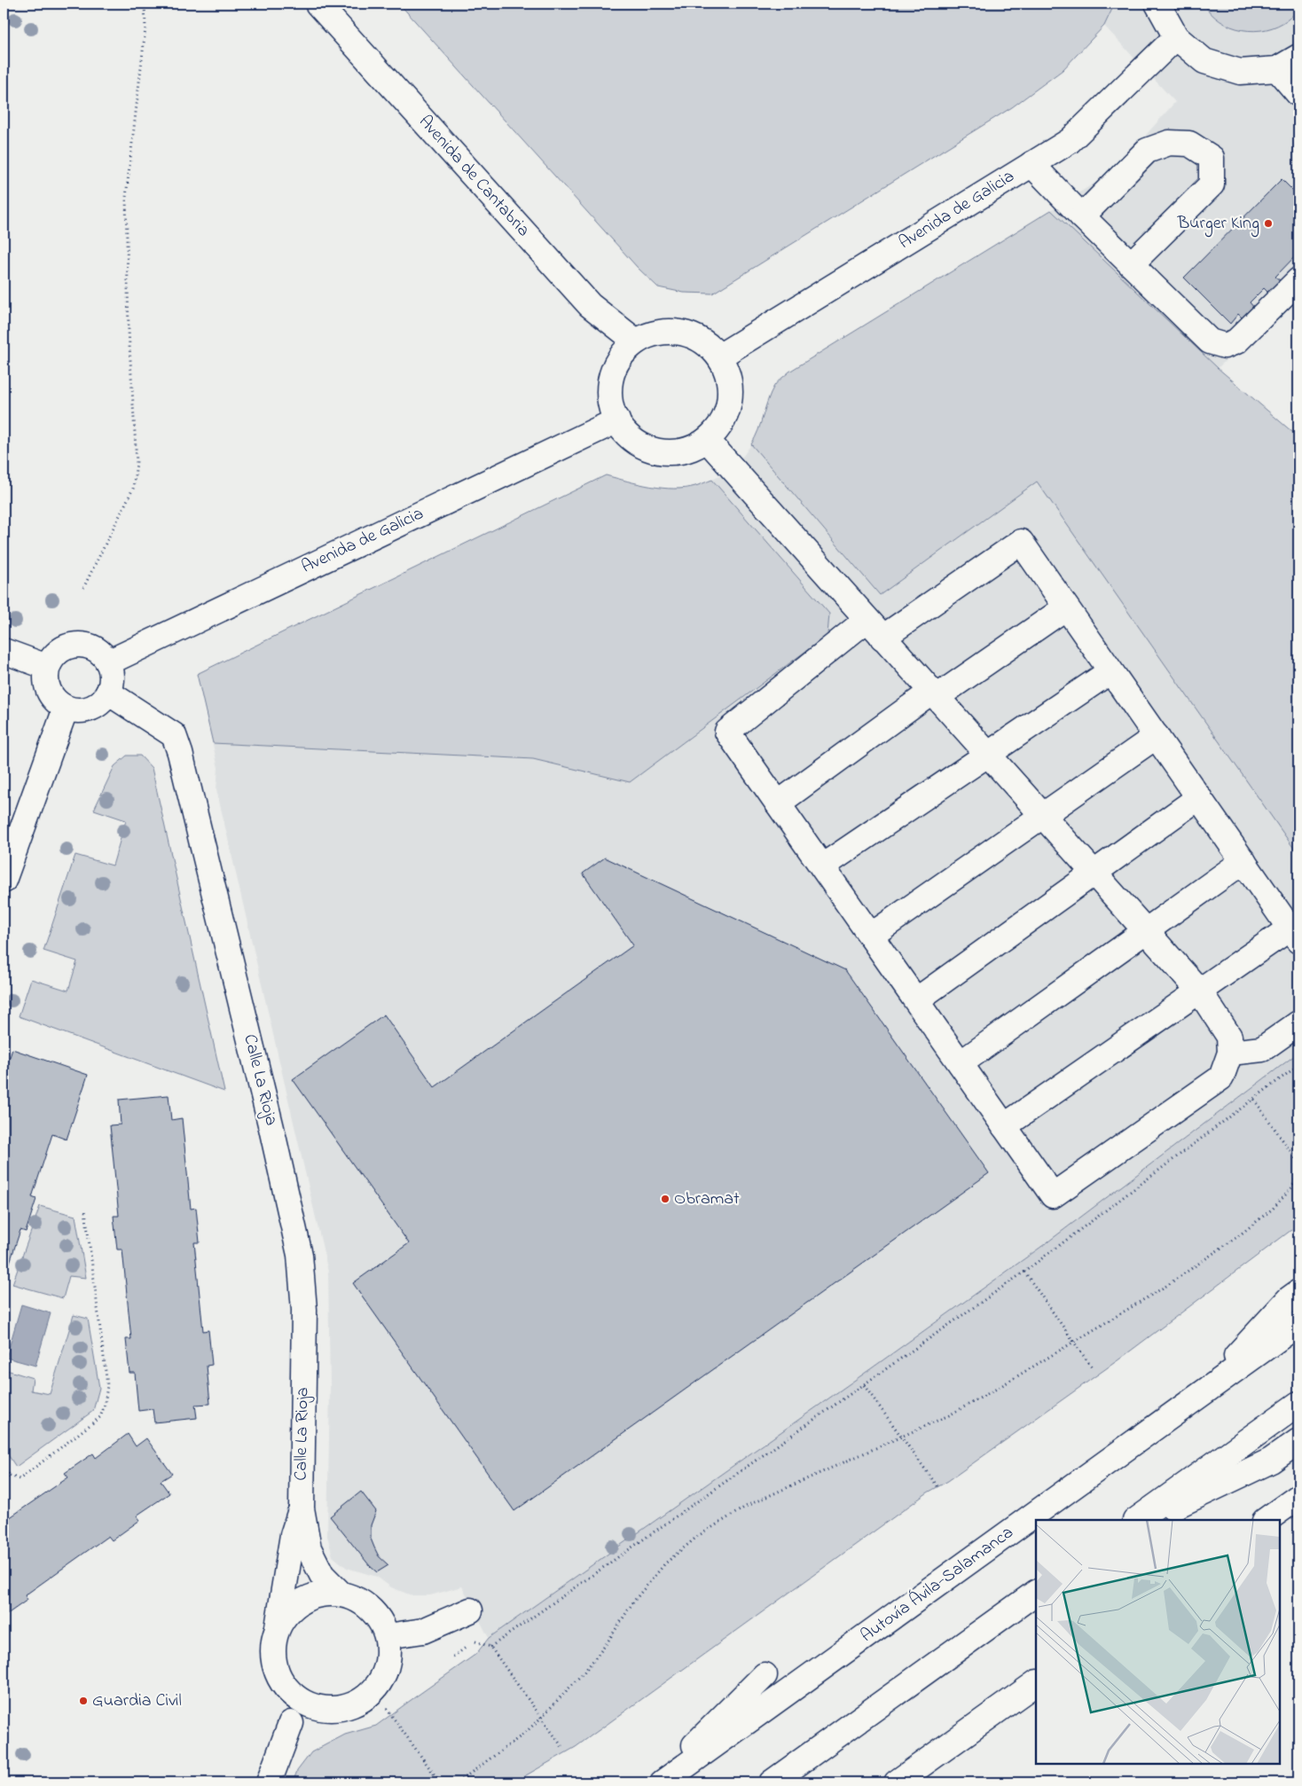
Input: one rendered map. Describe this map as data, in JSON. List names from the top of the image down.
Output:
{
  "streets": {
    "main road": [
      "Avenida de Cantabria",
      "Avenida de Galicia",
      "Calle La Rioja",
      "Autovía Ávila-Salamanca"
    ]
  },
  "crossings": [
    ["Avenida de Cantabria", "Avenida de Galicia"],
    ["Avenida de Galicia", "Calle La Rioja"]
  ],
  "places": ["Burger King", "Obramat", "Guardia Civil"]
}
